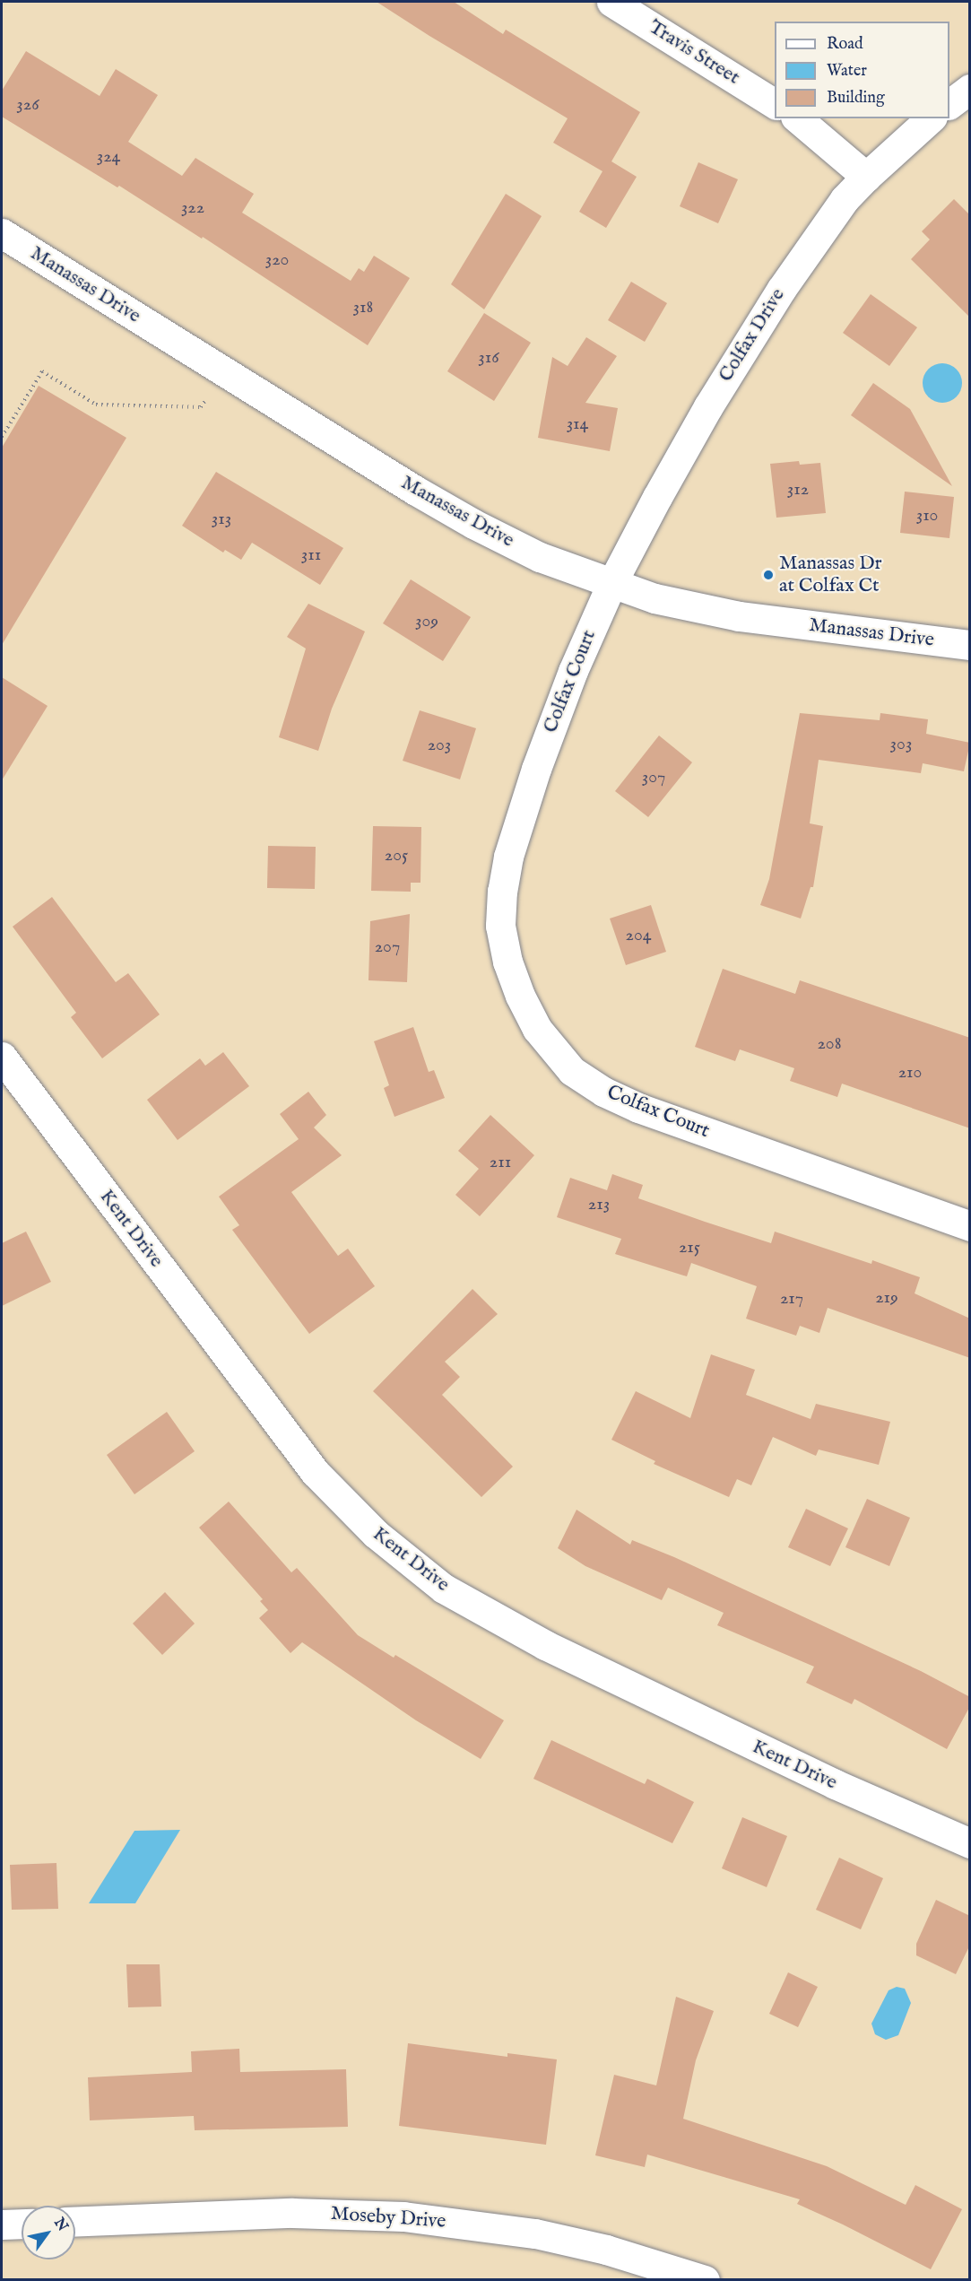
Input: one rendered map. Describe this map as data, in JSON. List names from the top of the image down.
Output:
{
  "streets": {
    "street": [
      "Travis Street",
      "Manassas Drive",
      "Colfax Drive",
      "Colfax Court",
      "Kent Drive",
      "Moseby Drive"
    ]
  },
  "crossings": [
    ["Manassas Drive", "Colfax Drive"],
    ["Manassas Drive", "Colfax Court"],
    ["Colfax Drive", "Colfax Court"]
  ],
  "places": ["Manassas Dr at Colfax Ct"],
  "house_numbers": [
    "326",
    "324",
    "322",
    "320",
    "318",
    "316",
    "314",
    "312",
    "310",
    "313",
    "311",
    "309",
    "303",
    "203",
    "307",
    "205",
    "204",
    "207",
    "208",
    "210",
    "211",
    "213",
    "215",
    "219",
    "217"
  ],
  "legend": ["Road", "Water", "Building"],
  "north": "top right"
}
